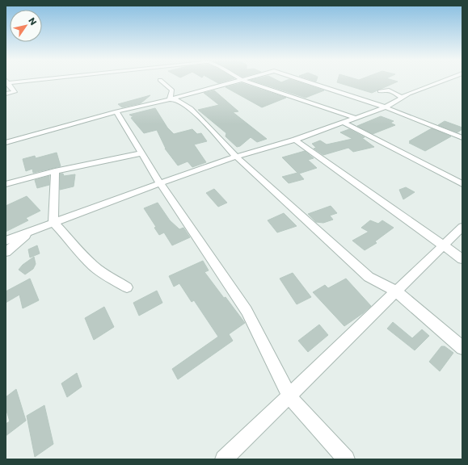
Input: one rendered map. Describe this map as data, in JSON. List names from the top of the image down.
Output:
{
  "north": "top right"
}
